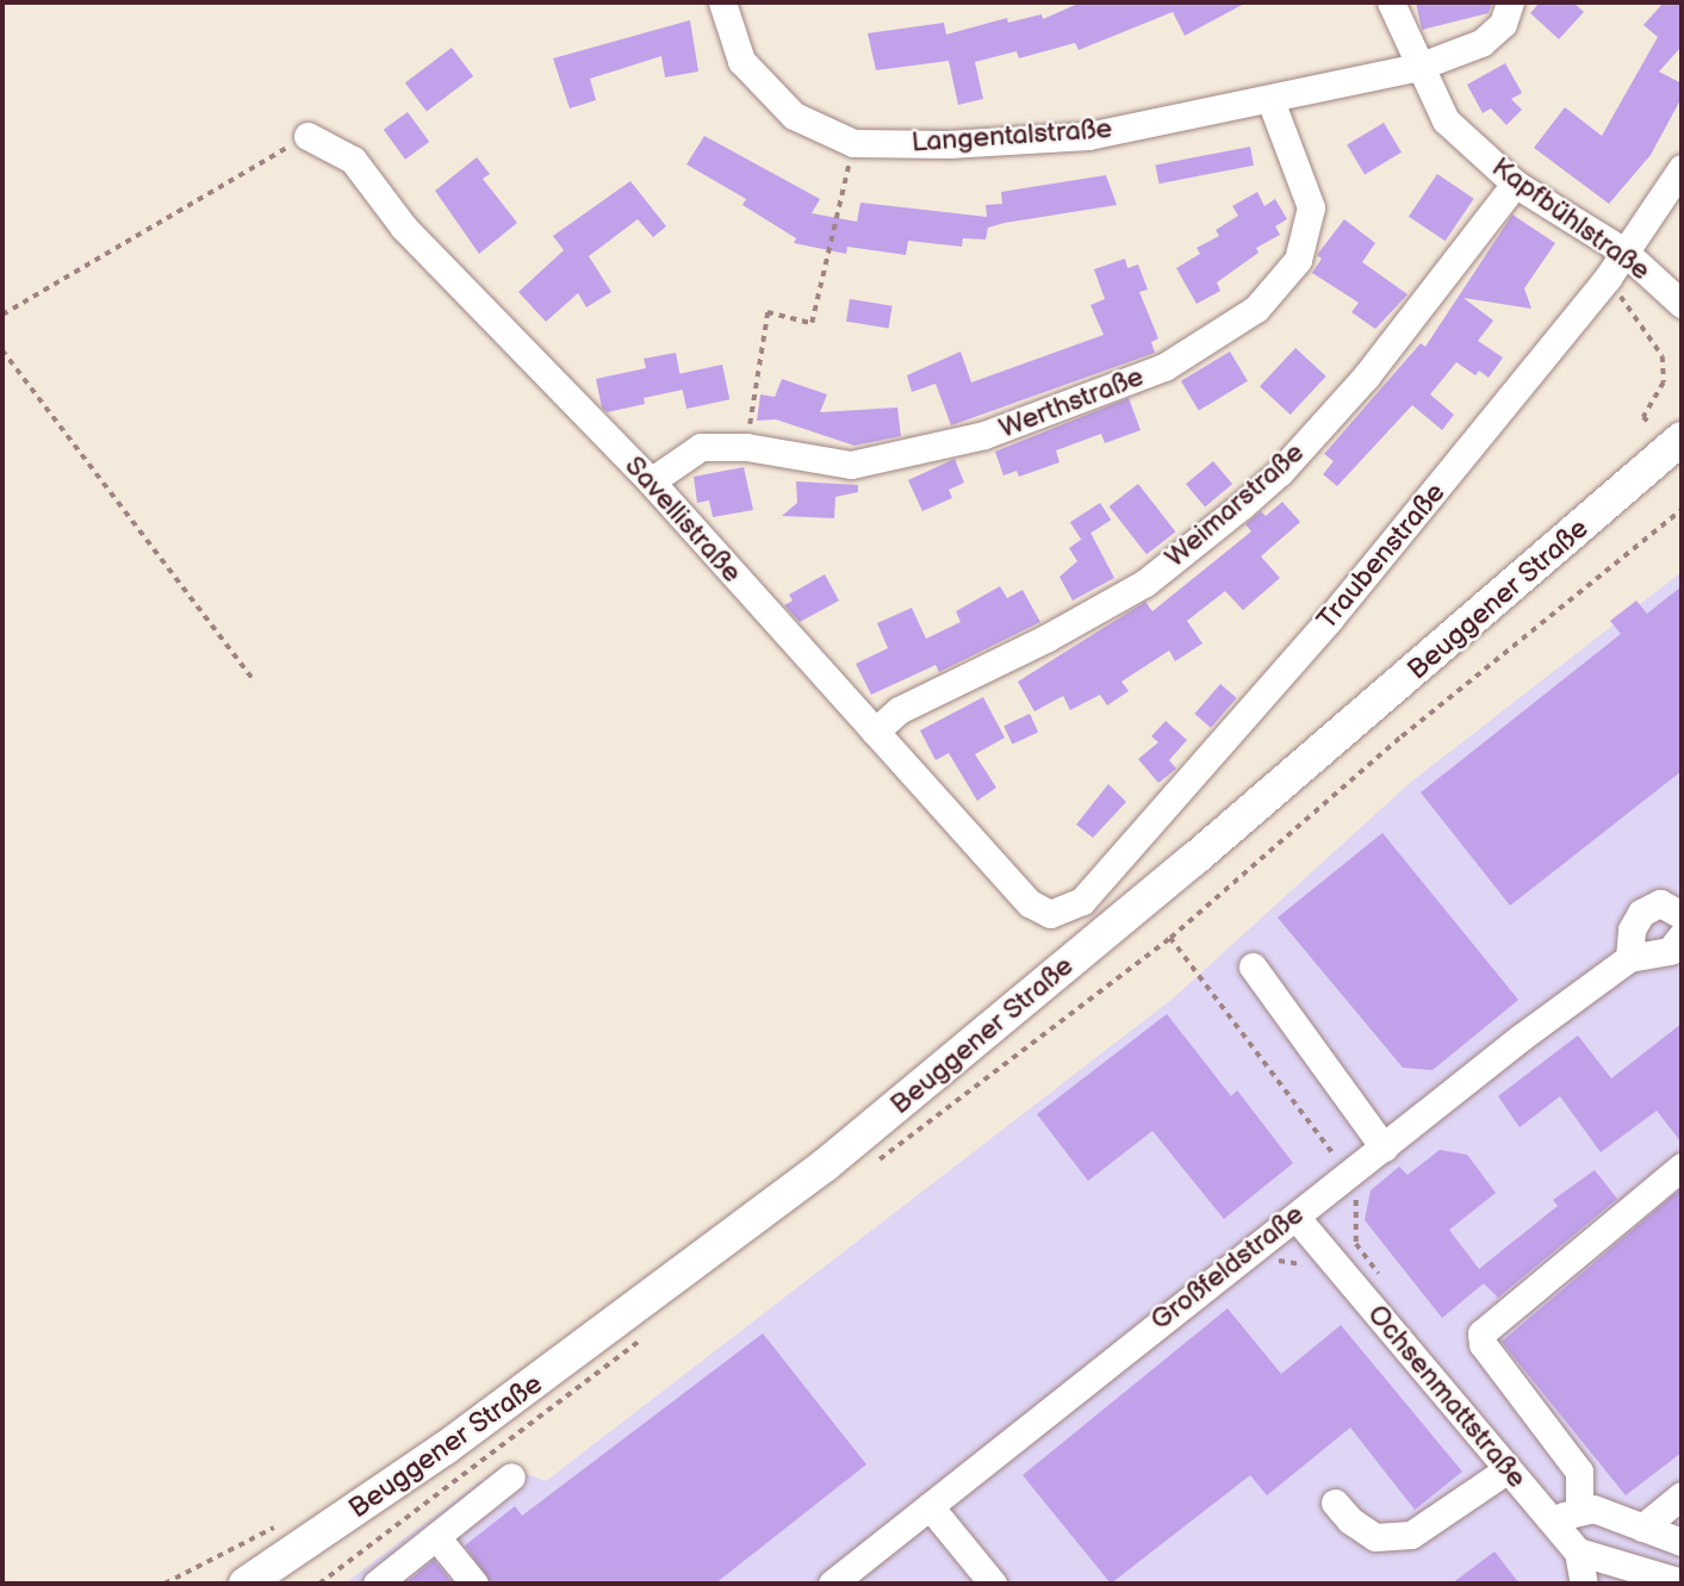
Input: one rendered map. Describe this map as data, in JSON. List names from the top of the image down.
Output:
{
  "streets": {
    "main road": ["Beuggener Straße"],
    "street": [
      "Langentalstraße",
      "Kapfbühlstraße",
      "Werthstraße",
      "Weimarstraße",
      "Savellistraße",
      "Traubenstraße",
      "Großfeldstraße",
      "Ochsenmattstraße"
    ]
  },
  "crossings": [
    ["Langentalstraße", "Kapfbühlstraße"],
    ["Langentalstraße", "Werthstraße"],
    ["Kapfbühlstraße", "Weimarstraße"],
    ["Kapfbühlstraße", "Traubenstraße"],
    ["Werthstraße", "Savellistraße"],
    ["Weimarstraße", "Savellistraße"],
    ["Savellistraße", "Traubenstraße"],
    ["Großfeldstraße", "Ochsenmattstraße"]
  ]
}
